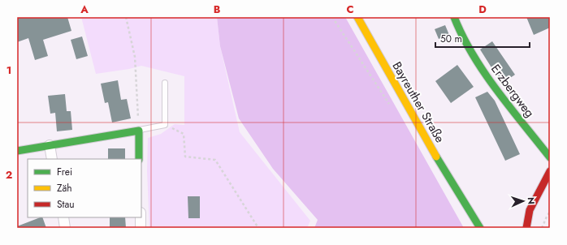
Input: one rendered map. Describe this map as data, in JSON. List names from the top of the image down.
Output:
{
  "streets": {
    "street": ["Erzbergweg", "Bayreuther Straße"]
  },
  "legend": ["Frei", "Zäh", "Stau"],
  "scale_bar": "50 m",
  "north": "right",
  "grid": {
    "columns": [
      "A",
      "B",
      "C",
      "D"
    ],
    "rows": ["1", "2"]
  }
}
